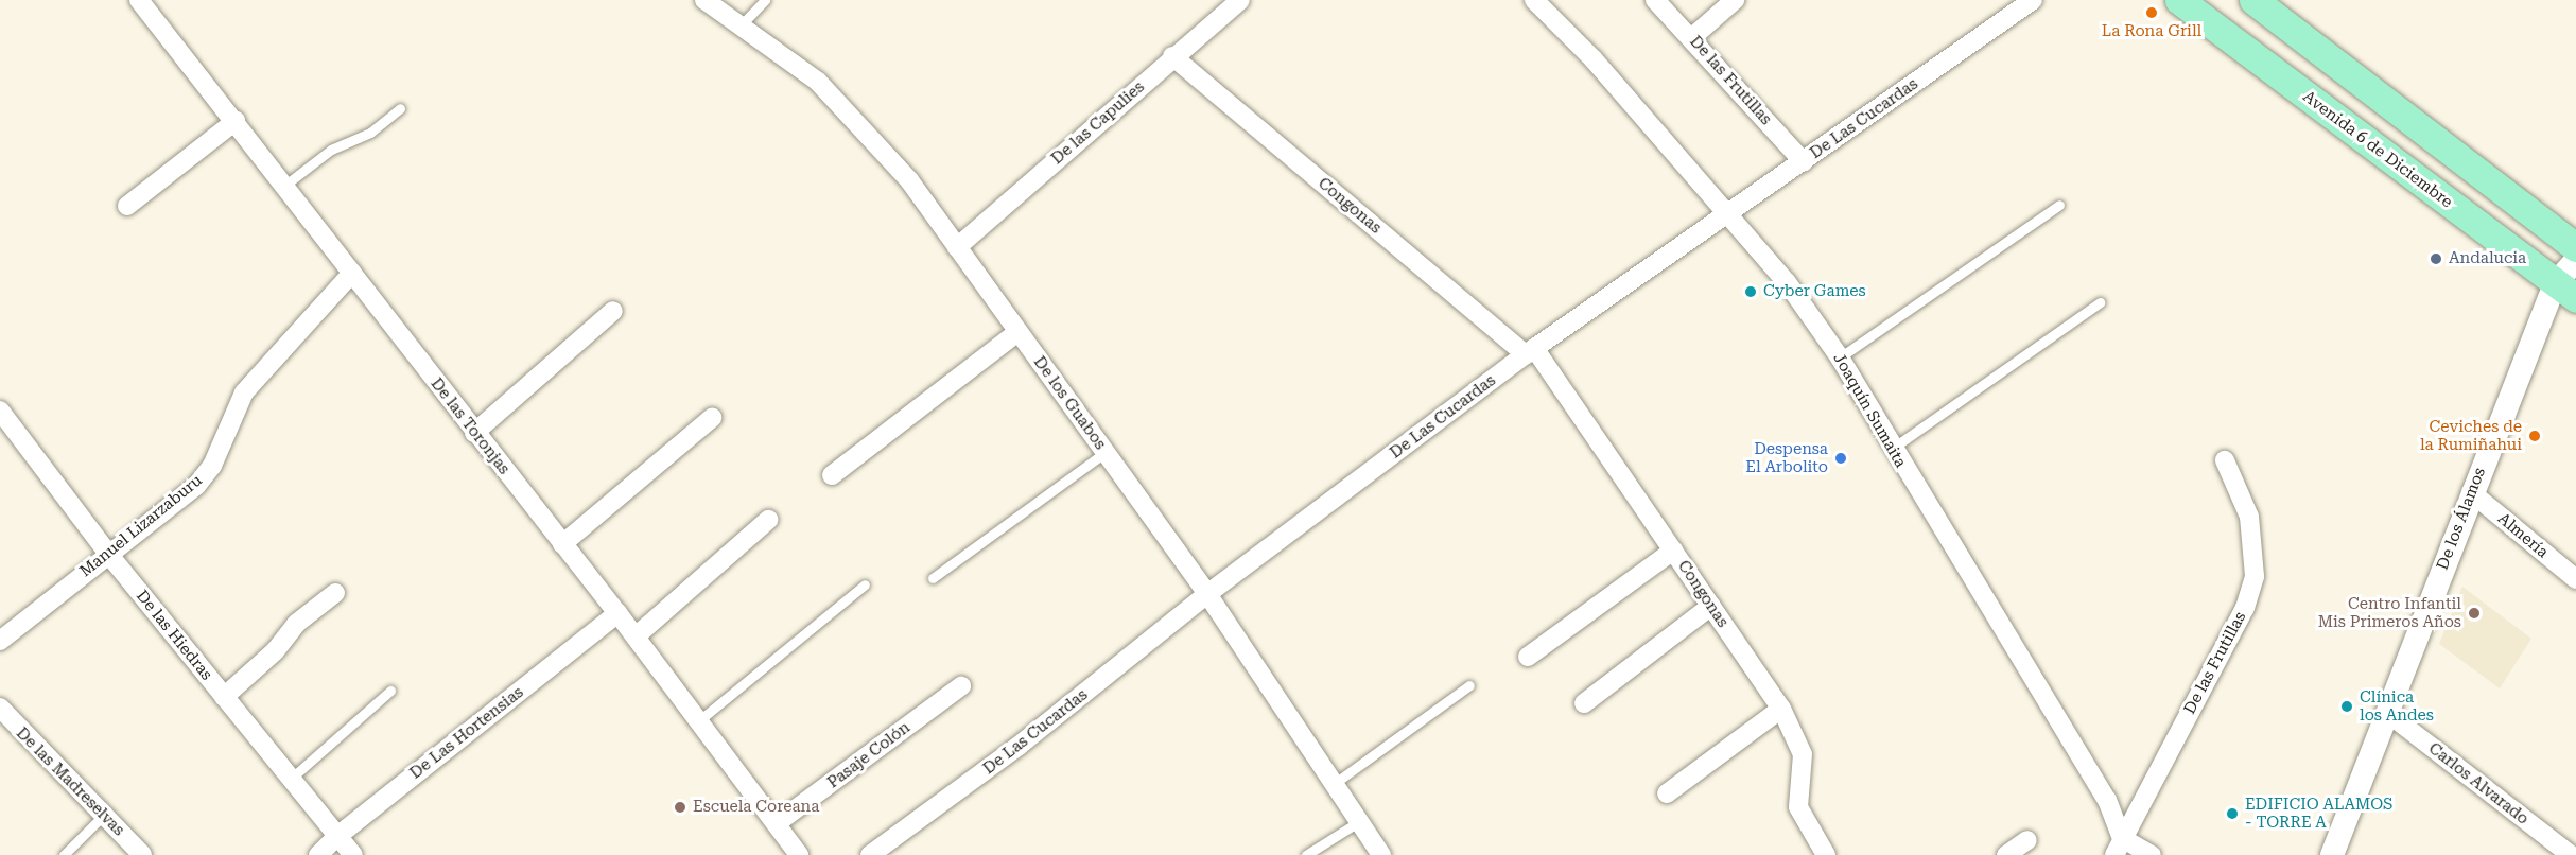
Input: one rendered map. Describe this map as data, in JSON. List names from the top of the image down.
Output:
{
  "streets": {
    "main road": ["Avenida 6 de Diciembre"],
    "street": [
      "De las Frutillas",
      "De Las Cucardas",
      "De las Capulies",
      "Congonas",
      "De los Guabos",
      "Joaquín Sumaita",
      "De las Toronjas",
      "De los Álamos",
      "Manuel Lizarzaburu",
      "Almería",
      "De las Hiedras",
      "De Las Hortensias",
      "Pasaje Colón",
      "De las Madreselvas",
      "Carlos Alvarado"
    ]
  },
  "crossings": [
    ["De las Frutillas", "De Las Cucardas"],
    ["De las Frutillas", "Joaquín Sumaita"],
    ["De Las Cucardas", "Congonas"],
    ["De Las Cucardas", "De los Guabos"],
    ["De Las Cucardas", "Joaquín Sumaita"],
    ["De las Capulies", "Congonas"],
    ["De las Capulies", "De los Guabos"],
    ["Avenida 6 de Diciembre", "De los Álamos"],
    ["De las Toronjas", "Manuel Lizarzaburu"],
    ["De las Toronjas", "De Las Hortensias"],
    ["De las Toronjas", "Pasaje Colón"],
    ["De los Álamos", "Almería"],
    ["De los Álamos", "Carlos Alvarado"],
    ["Manuel Lizarzaburu", "De las Hiedras"],
    ["De las Hiedras", "De Las Hortensias"]
  ],
  "places": [
    "La Rona Grill",
    "Andalucia",
    "Cyber Games",
    "Ceviches de la Rumiñahui",
    "Despensa El Arbolito",
    "Centro Infantil Mis Primeros Años",
    "Clínica los Andes",
    "Escuela Coreana",
    "EDIFICIO ALAMOS - TORRE A"
  ]
}
